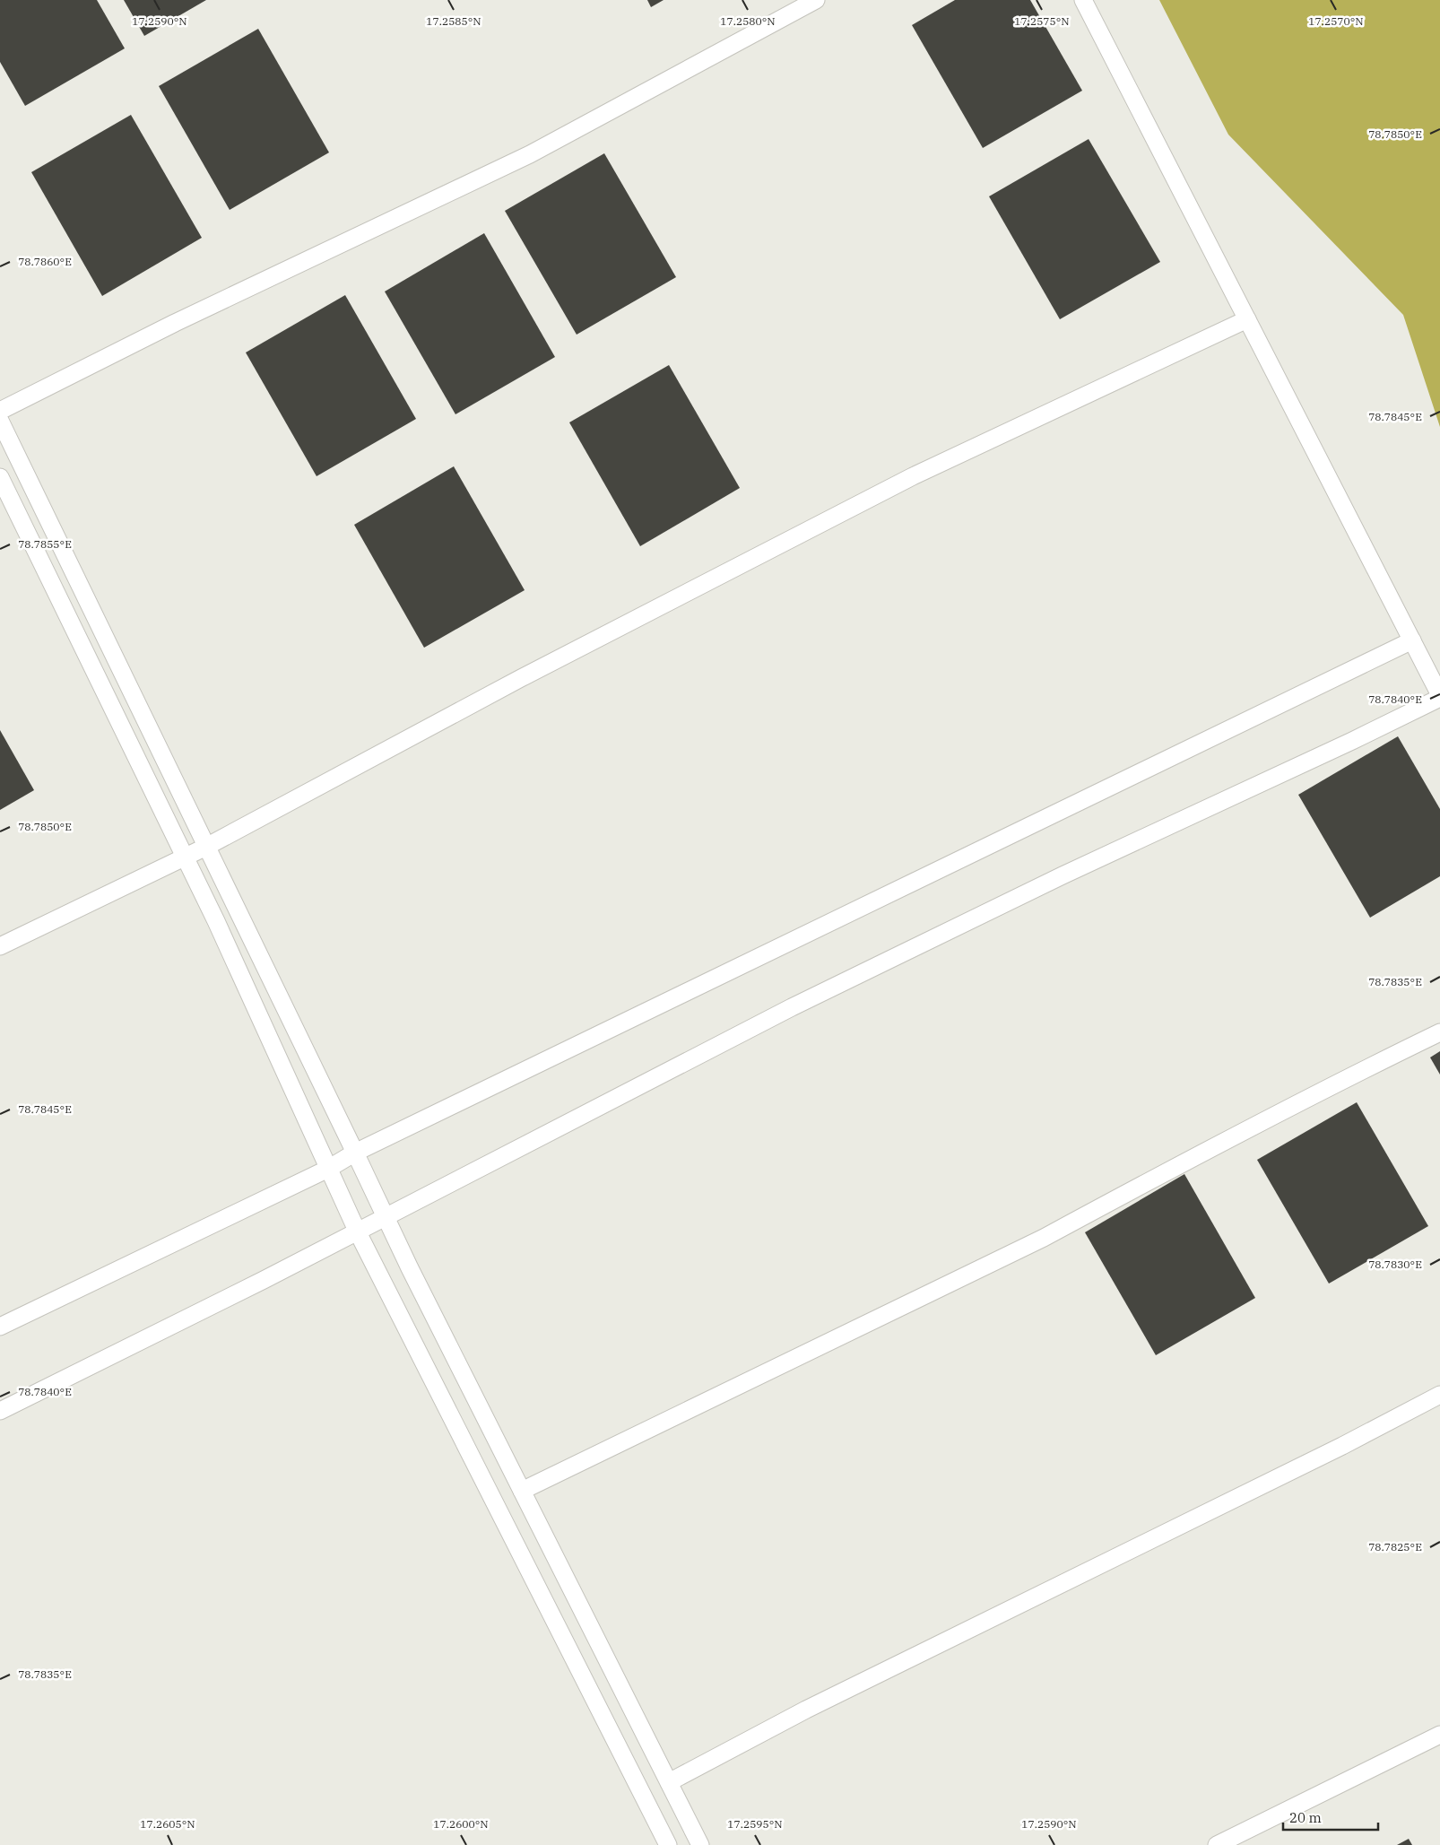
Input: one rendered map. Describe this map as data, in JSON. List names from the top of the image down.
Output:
{
  "scale_bar": "20 m",
  "coordinates": [
    "17.2580°N",
    "17.2575°N",
    "17.2570°N",
    "17.2590°N",
    "17.2585°N",
    "78.7850°E",
    "78.7860°E",
    "78.7845°E",
    "78.7855°E",
    "78.7840°E",
    "78.7835°E",
    "78.7830°E",
    "78.7825°E",
    "17.2605°N",
    "17.2600°N",
    "17.2595°N"
  ]
}
